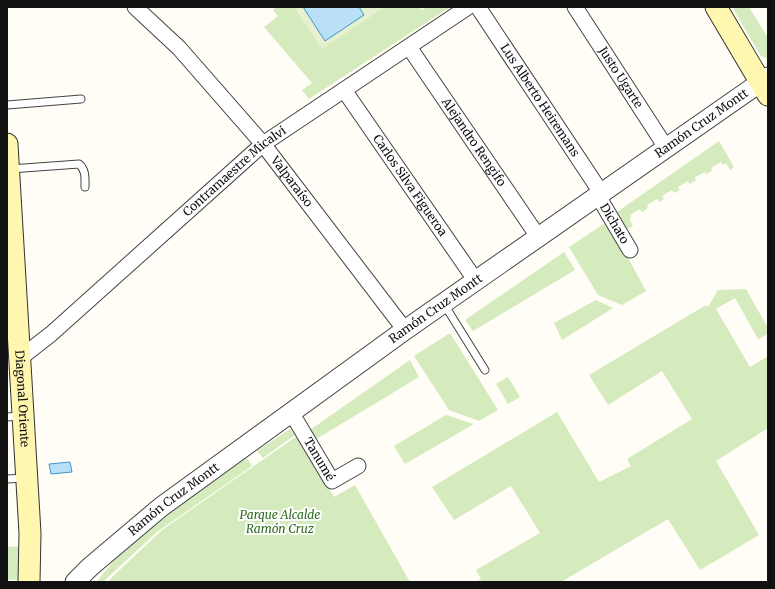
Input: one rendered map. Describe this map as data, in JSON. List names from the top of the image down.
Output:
{
  "streets": {
    "main road": ["Diagonal Oriente"],
    "street": [
      "Justo Ugarte",
      "Lus Alberto Heiremans",
      "Ramón Cruz Montt",
      "Alejandro Rengifo",
      "Contramaestre Micalvi",
      "Valparaíso",
      "Carlos Silva Figueroa",
      "Dichato",
      "Tanumé"
    ]
  },
  "crossings": [
    ["Justo Ugarte", "Ramón Cruz Montt"],
    ["Lus Alberto Heiremans", "Ramón Cruz Montt"],
    ["Lus Alberto Heiremans", "Dichato"],
    ["Ramón Cruz Montt", "Alejandro Rengifo"],
    ["Ramón Cruz Montt", "Valparaíso"],
    ["Ramón Cruz Montt", "Carlos Silva Figueroa"],
    ["Ramón Cruz Montt", "Dichato"],
    ["Ramón Cruz Montt", "Tanumé"],
    ["Alejandro Rengifo", "Contramaestre Micalvi"],
    ["Contramaestre Micalvi", "Valparaíso"],
    ["Contramaestre Micalvi", "Carlos Silva Figueroa"],
    ["Contramaestre Micalvi", "Diagonal Oriente"]
  ],
  "parks": ["Parque Alcalde Ramón Cruz"]
}
